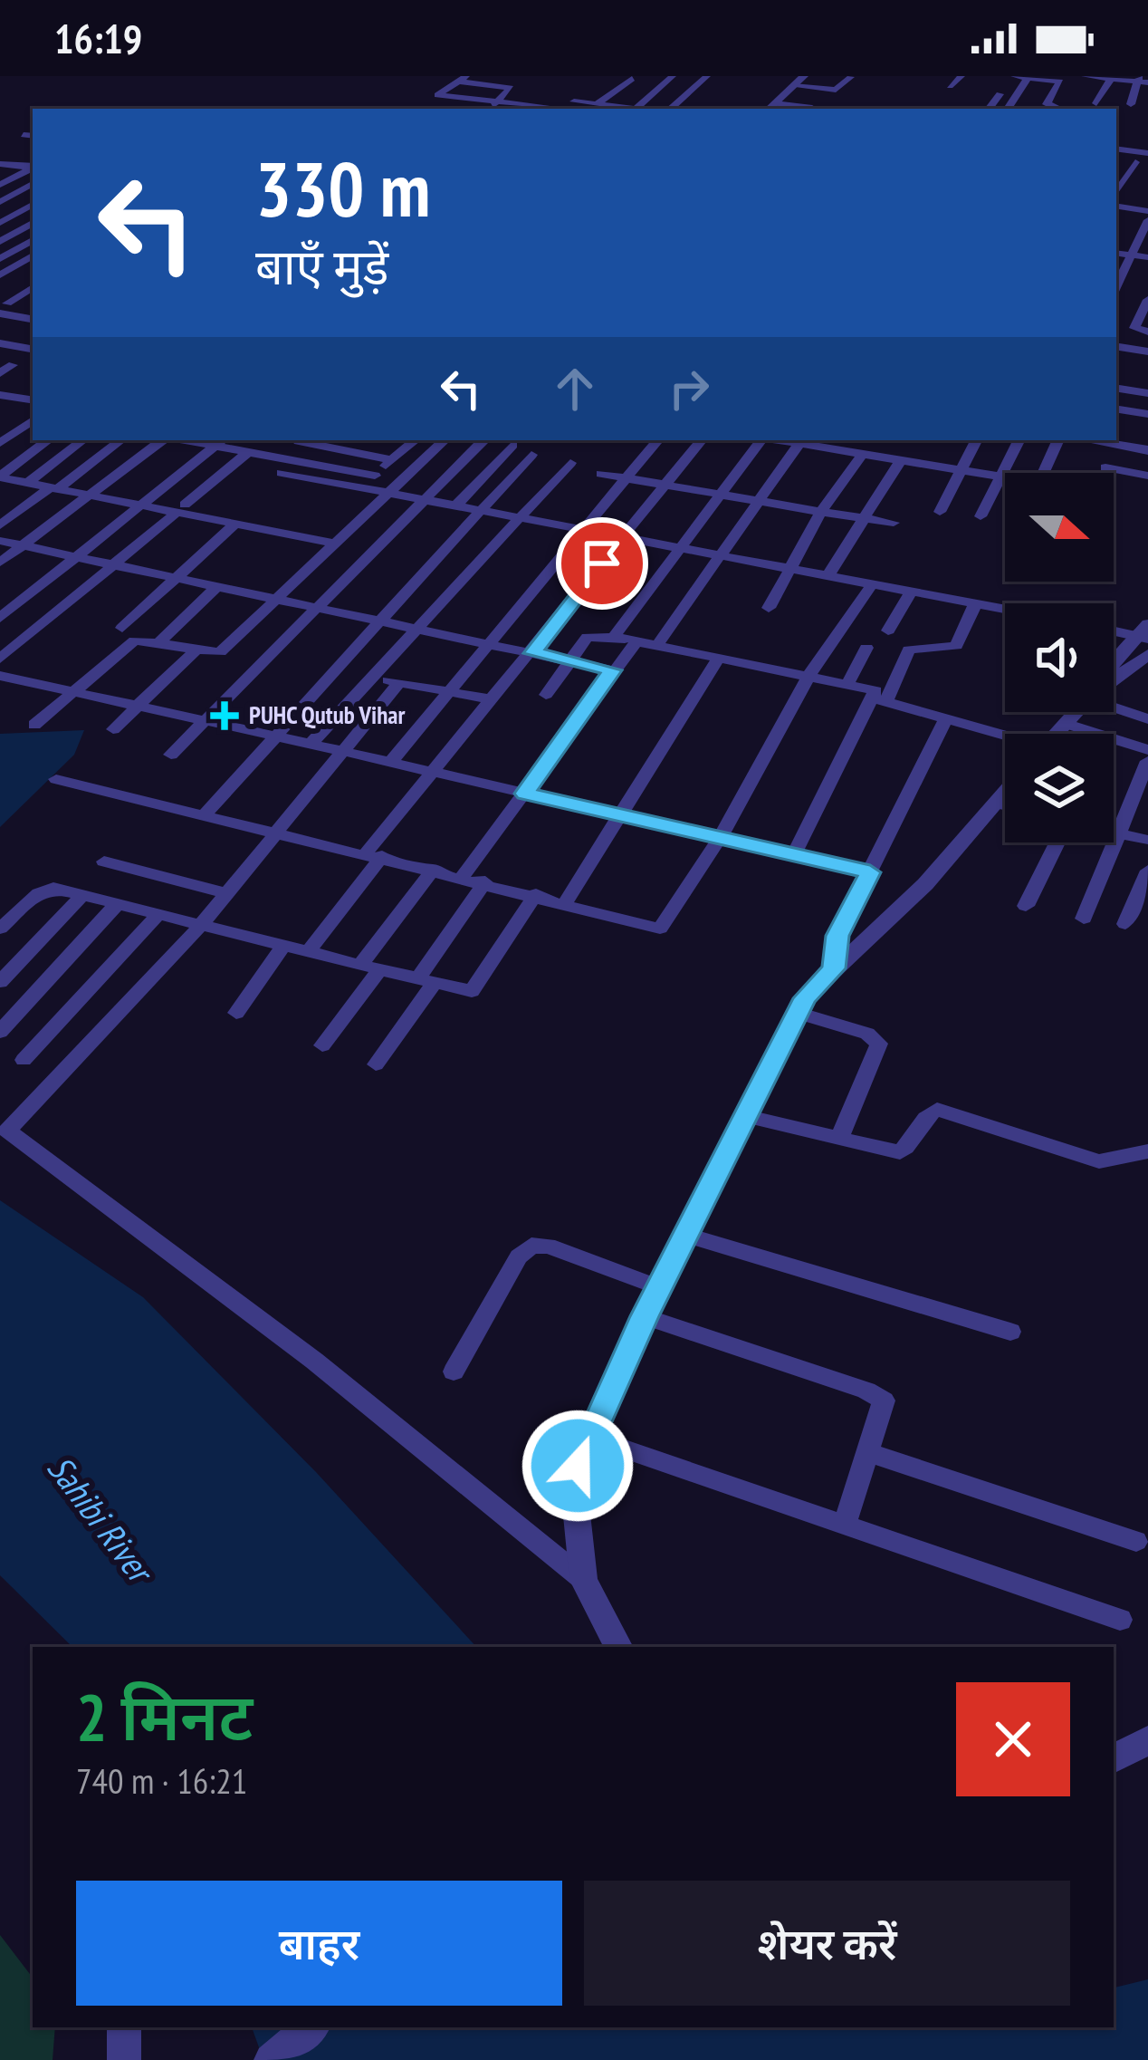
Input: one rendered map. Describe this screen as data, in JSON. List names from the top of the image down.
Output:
{
  "water": ["Sahibi River"],
  "places": {
    "health": ["PUHC Qutub Vihar"]
  },
  "north": "right",
  "page": {
    "status": "16:19",
    "turn": ["330 m", "बाएँ मुड़ें"],
    "heading": ["2 मिनट", "740 m · 16:21"],
    "buttons": ["बाहर", "शेयर करें"]
  }
}
